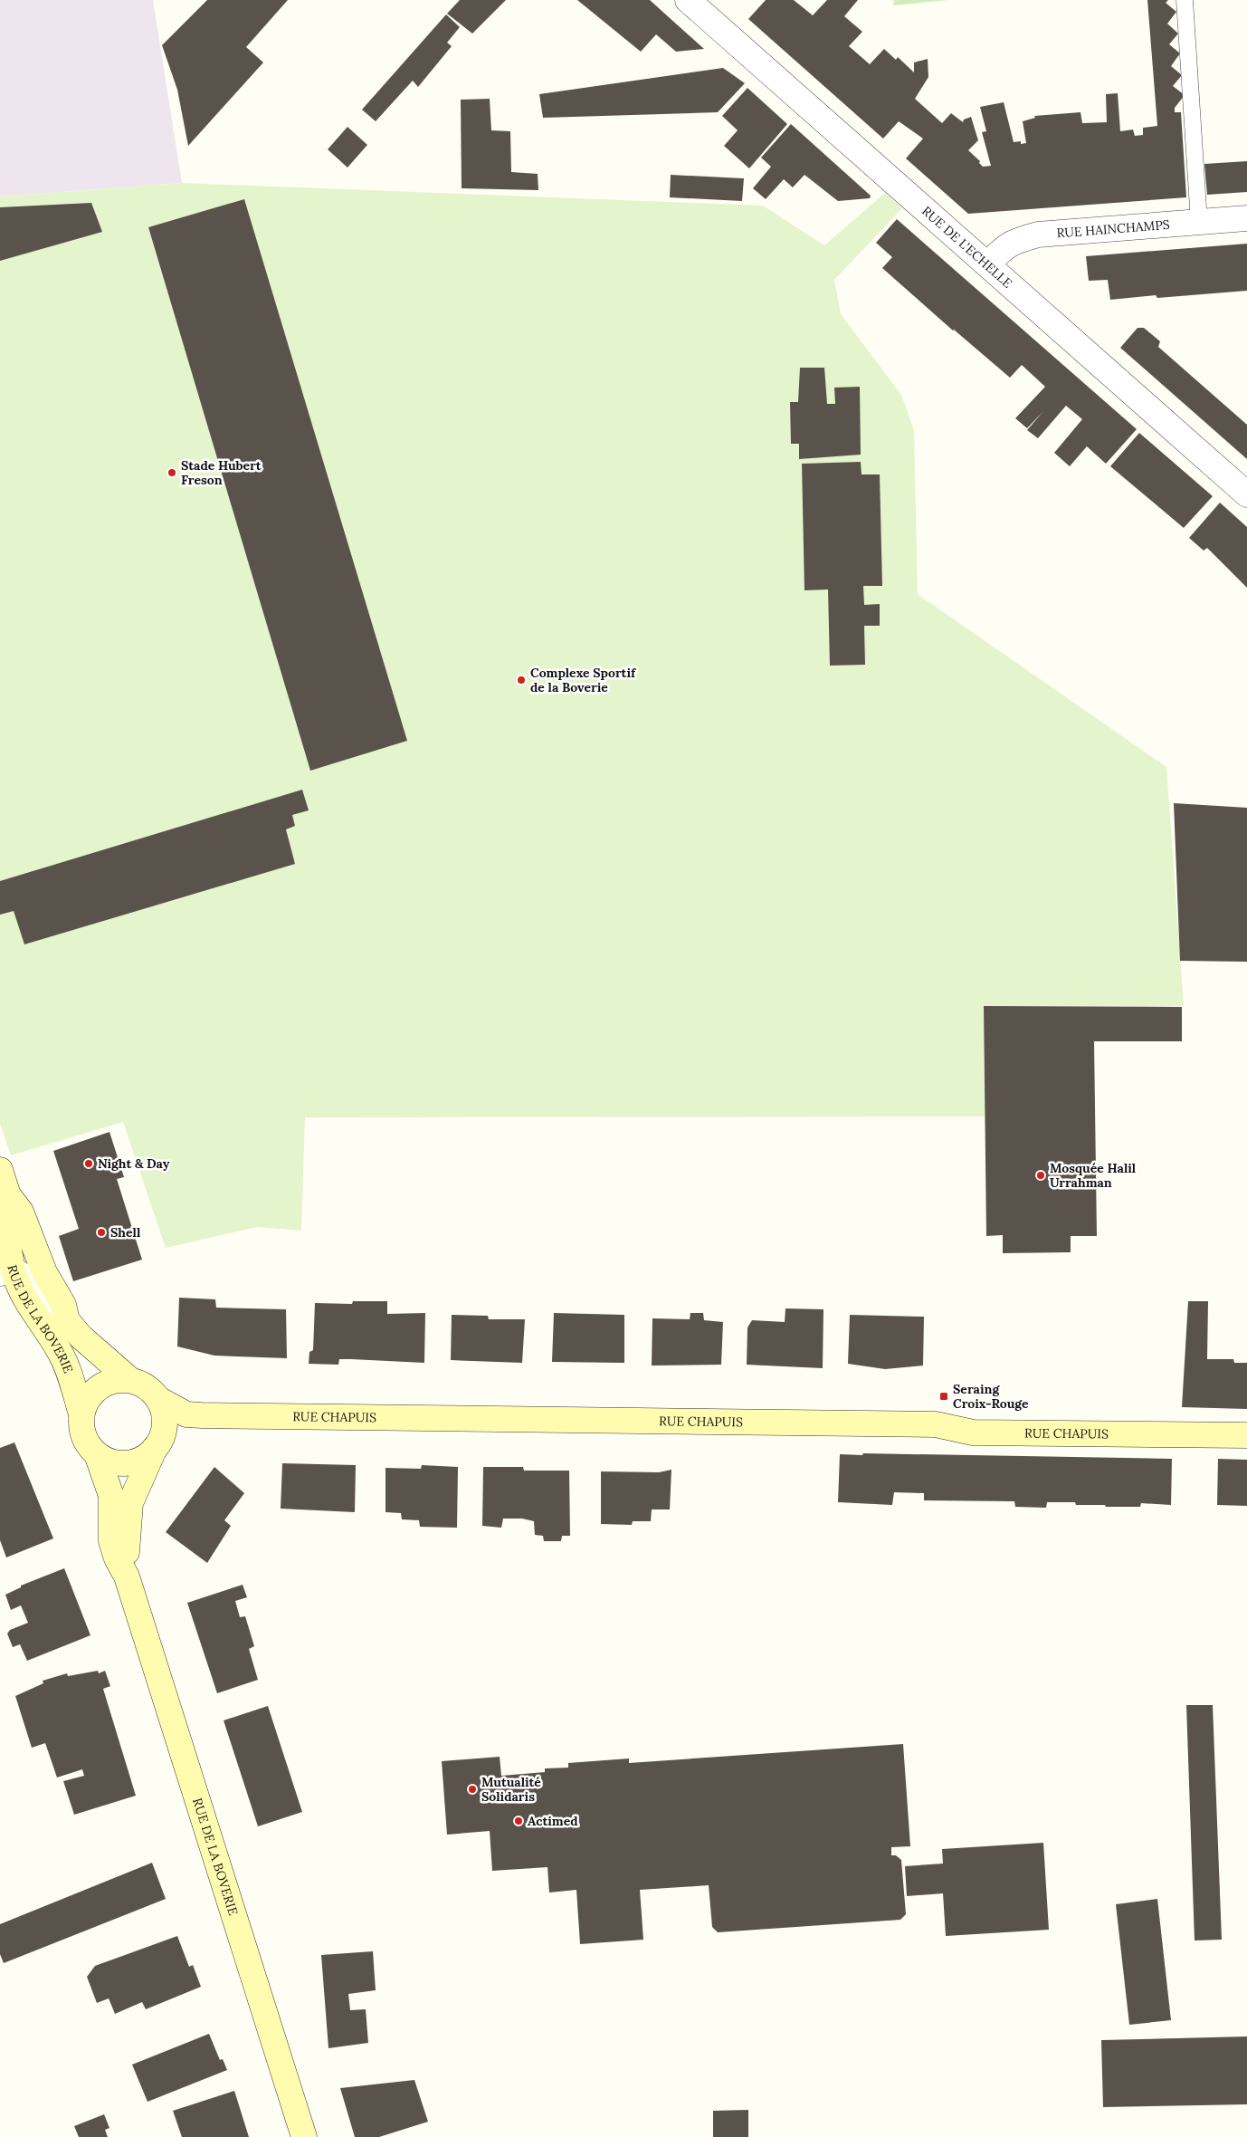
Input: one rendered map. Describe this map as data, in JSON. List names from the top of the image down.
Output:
{
  "streets": {
    "street": [
      "RUE HAINCHAMPS",
      "RUE DE L'ECHELLE",
      "RUE DE LA BOVERIE",
      "RUE CHAPUIS"
    ]
  },
  "crossings": [
    ["RUE HAINCHAMPS", "RUE DE L'ECHELLE"],
    ["RUE DE LA BOVERIE", "RUE CHAPUIS"]
  ],
  "places": {
    "other": [
      "Stade Hubert Freson",
      "Complexe Sportif de la Boverie",
      "Night & Day",
      "Mosquée Halil Urrahman",
      "Shell",
      "Mutualité Solidaris",
      "Actimed"
    ],
    "transit": ["Seraing Croix-Rouge"]
  }
}
